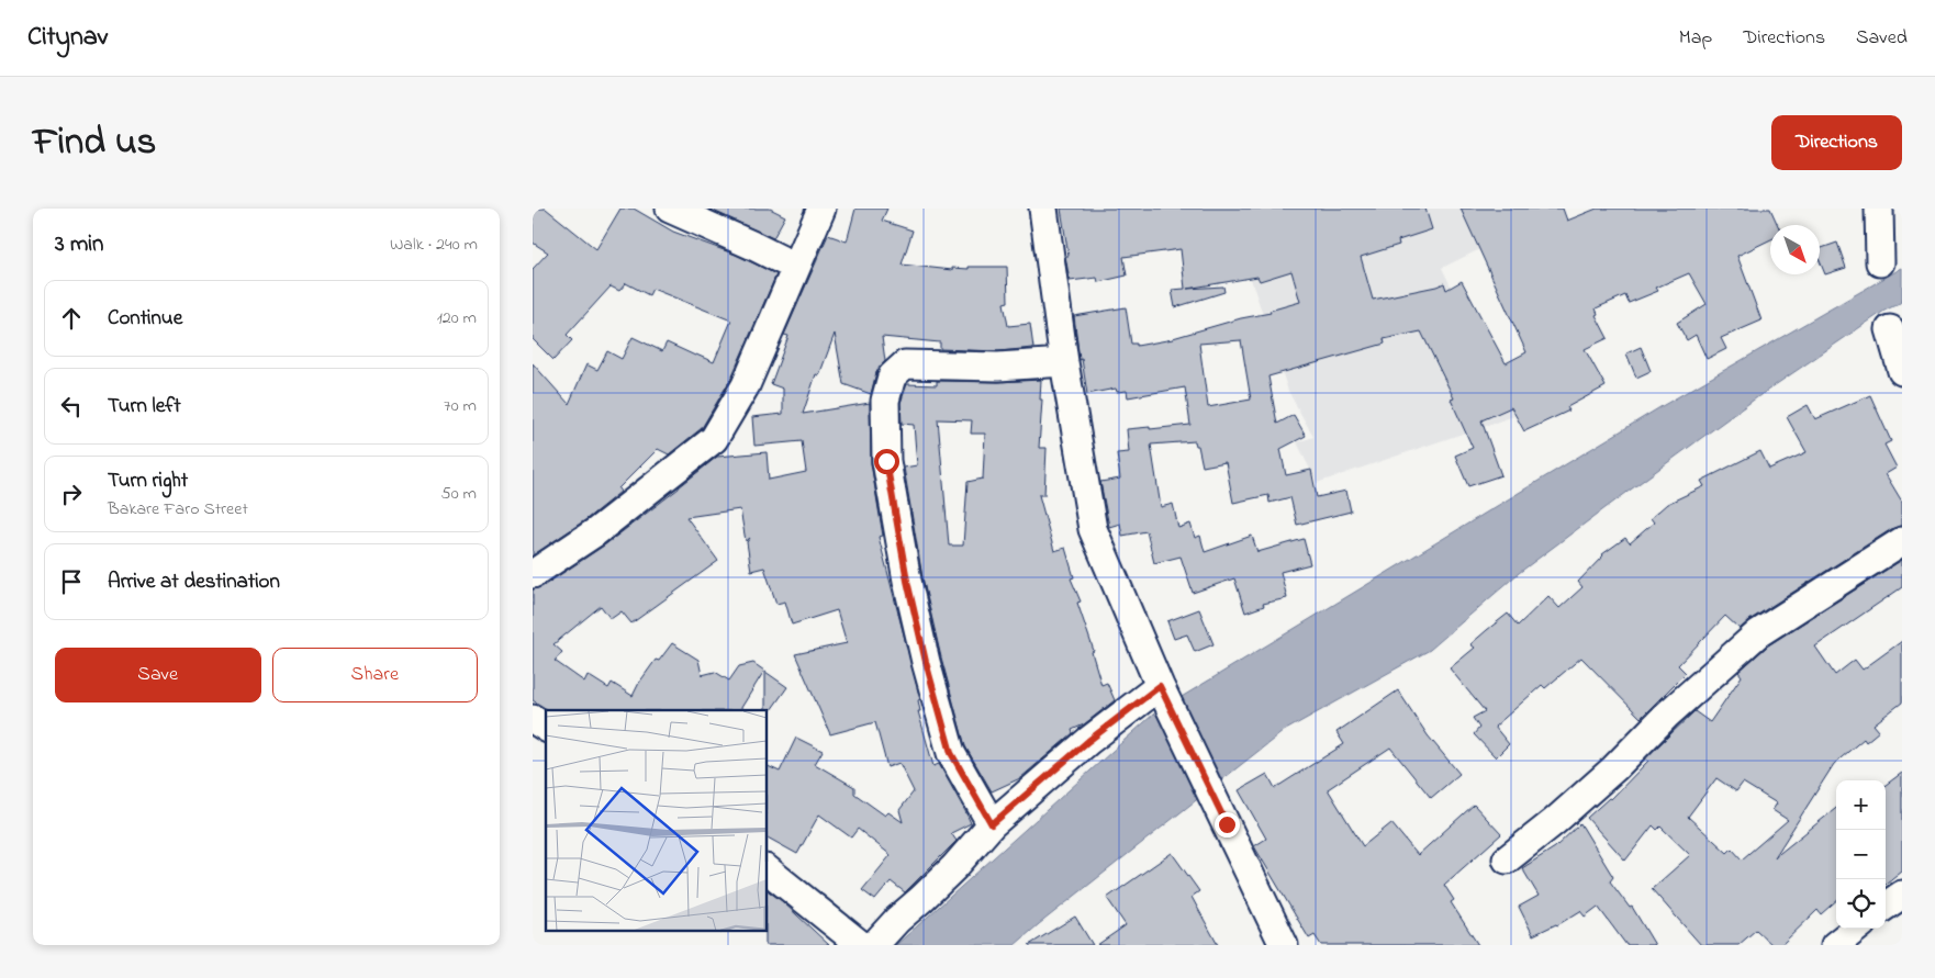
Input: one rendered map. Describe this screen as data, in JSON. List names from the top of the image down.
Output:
{
  "north": "bottom right",
  "page": {
    "header": "Citynav",
    "nav": ["Map", "Directions", "Saved"],
    "title": "Find us",
    "buttons": [
      "Directions",
      ["Save", "Share"]
    ],
    "heading": ["3 min", "Walk · 240 m"],
    "list": [
      ["Continue", "120 m"],
      ["Turn left", "70 m"],
      ["Turn right", "Bakare Faro Street", "50 m"],
      "Arrive at destination"
    ],
    "map_buttons": ["+", "−"]
  }
}
